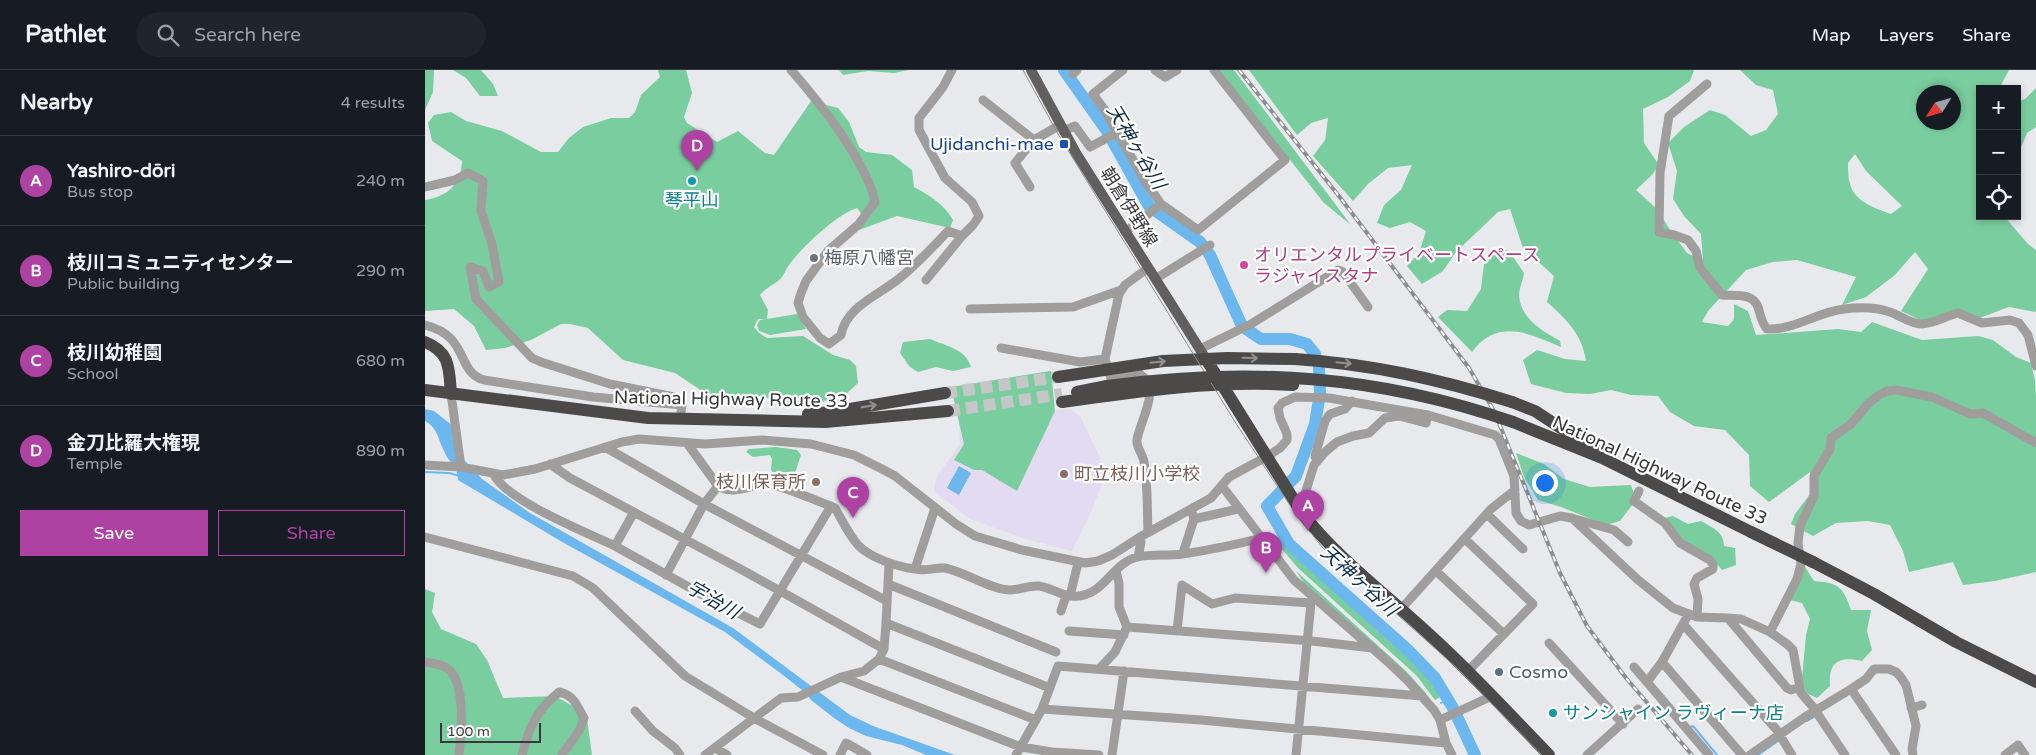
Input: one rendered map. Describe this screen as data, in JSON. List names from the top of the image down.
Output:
{
  "streets": {
    "highway": ["National Highway Route 33"],
    "main road": ["朝倉伊野線"]
  },
  "water": ["天神ヶ谷川", "宇治川"],
  "places": {
    "transit": ["Ujidanchi-mae"],
    "other": [
      "琴平山",
      "梅原八幡宮",
      "オリエンタルプライベートスペース ラジャイスタナ",
      "町立枝川小学校",
      "枝川保育所",
      "Cosmo",
      "サンシャイン ラヴィーナ店"
    ]
  },
  "scale_bar": "100 m",
  "north": "bottom left",
  "page": {
    "header": "Pathlet",
    "search": "Search here",
    "nav": ["Map", "Layers", "Share"],
    "heading": ["Nearby", "4 results"],
    "map_buttons": ["+", "−"],
    "pins": [
      "D",
      "C",
      "A",
      "B"
    ],
    "list": [
      {
        "mark": "A",
        "name": "Yashiro-dōri",
        "note": "Bus stop",
        "value": "240 m"
      },
      {
        "mark": "B",
        "name": "枝川コミュニティセンター",
        "note": "Public building",
        "value": "290 m"
      },
      {
        "mark": "C",
        "name": "枝川幼稚園",
        "note": "School",
        "value": "680 m"
      },
      {
        "mark": "D",
        "name": "金刀比羅大権現",
        "note": "Temple",
        "value": "890 m"
      }
    ],
    "buttons": ["Save", "Share"],
    "scale": "100 m"
  }
}
